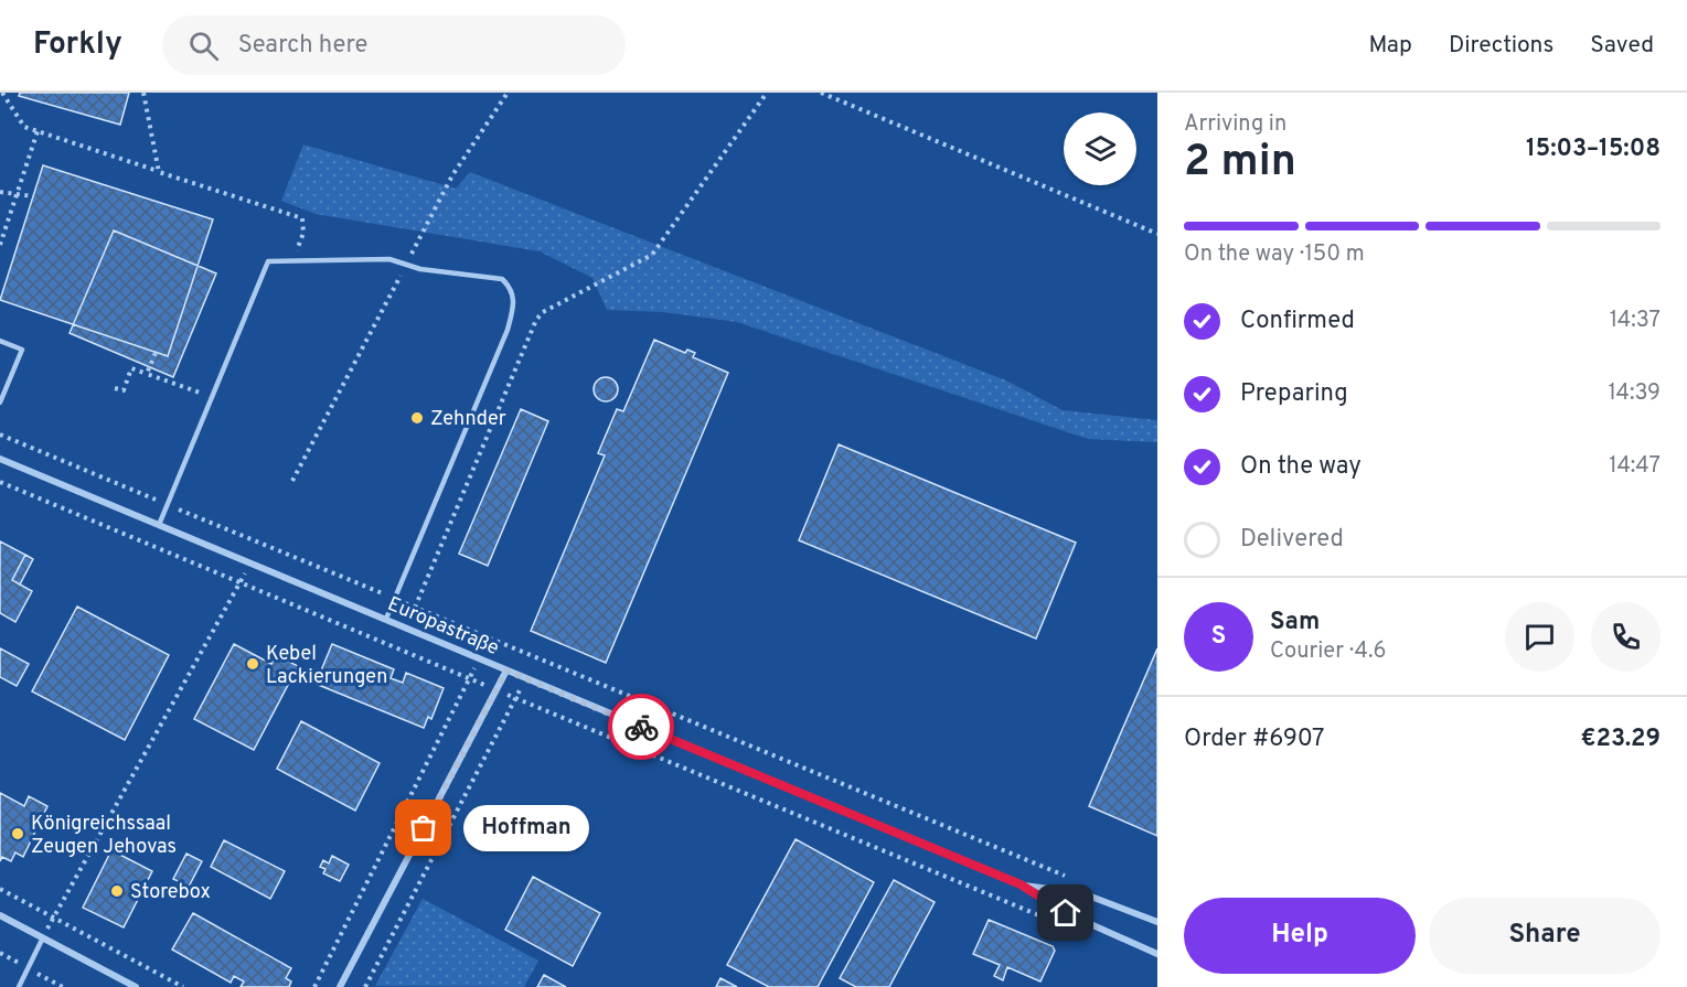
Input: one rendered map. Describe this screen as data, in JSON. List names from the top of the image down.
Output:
{
  "streets": {
    "street": ["Europastraße"]
  },
  "places": [
    "Zehnder",
    "Kebel Lackierungen",
    "Hoffman",
    "Königreichssaal Zeugen Jehovas",
    "Storebox"
  ],
  "page": {
    "header": "Forkly",
    "search": "Search here",
    "nav": ["Map", "Directions", "Saved"],
    "heading": ["2 min", "Arriving in", "15:03–15:08"],
    "panel": [
      "Sam",
      "Courier · 4.6",
      "Order #6907",
      "€23.29"
    ],
    "bar": "On the way · 150 m",
    "list": [
      ["Confirmed", "14:37"],
      ["Preparing", "14:39"],
      ["On the way", "14:47"],
      "Delivered"
    ],
    "round": "S",
    "bubble": "Hoffman",
    "buttons": ["Help", "Share"]
  }
}
